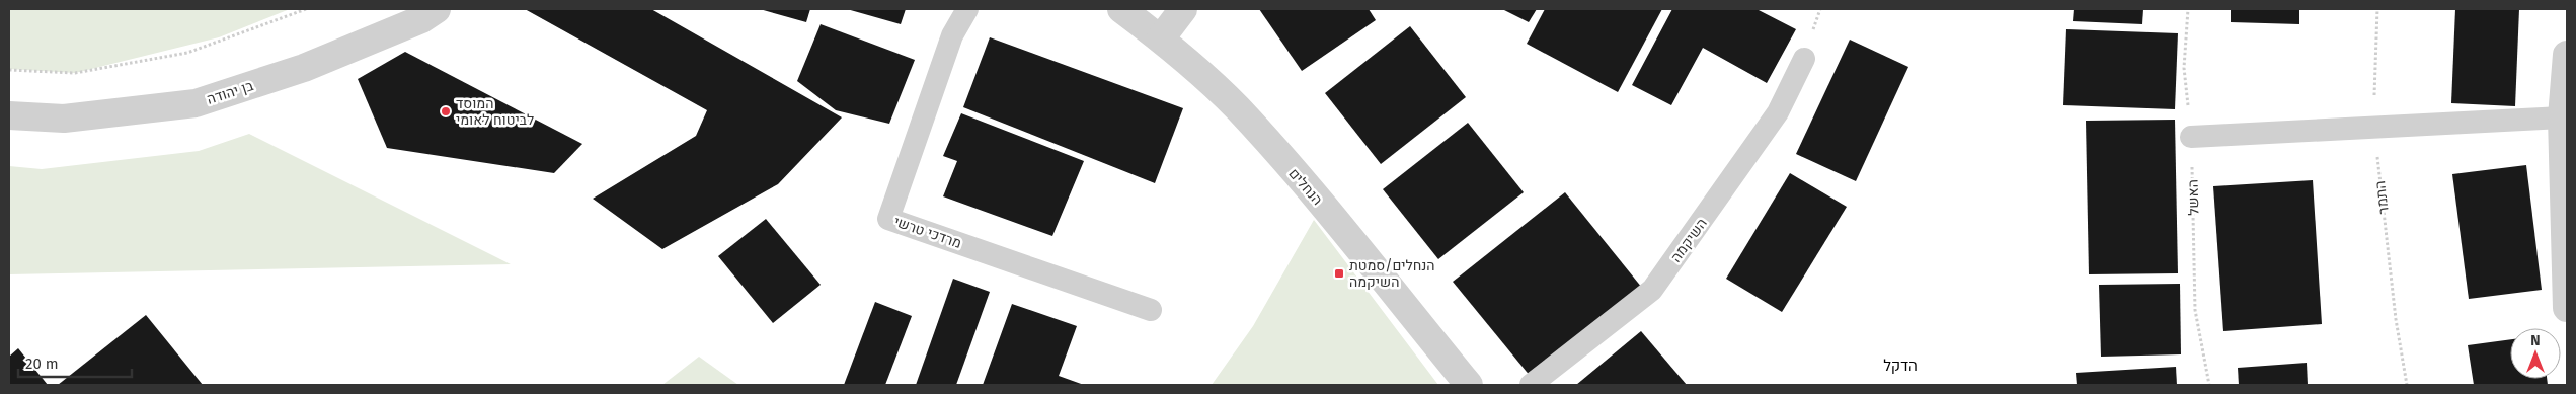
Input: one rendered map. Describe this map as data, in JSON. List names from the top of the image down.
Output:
{
  "streets": {
    "street": ["בן יהודה", "הנחלים"],
    "lane": ["מרדכי טרשי", "השיקמה"],
    "path": ["האשל", "התמר"]
  },
  "districts": ["הדקל"],
  "places": {
    "other": ["המוסד לביטוח לאומי"],
    "transit": ["הנחלים/סמטת השיקמה"]
  },
  "scale_bar": "20 m",
  "north": "top"
}
